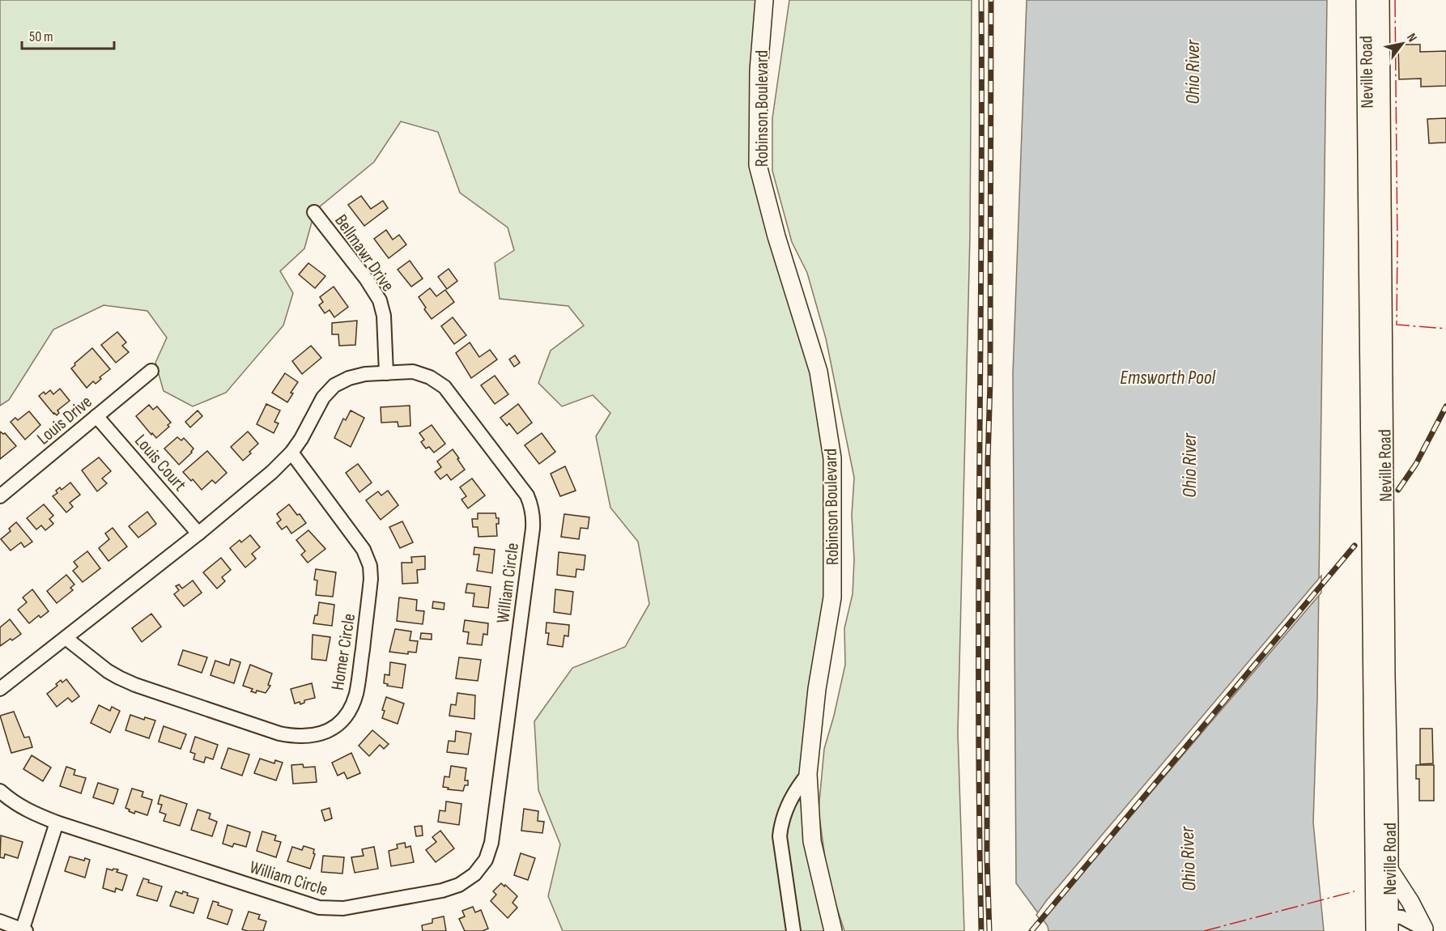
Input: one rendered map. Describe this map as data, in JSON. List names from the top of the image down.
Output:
{
  "streets": {
    "main road": ["Neville Road", "Robinson Boulevard"],
    "street": [
      "Bellmawr Drive",
      "Louis Drive",
      "Louis Court",
      "William Circle",
      "Homer Circle"
    ]
  },
  "crossings": [
    ["Bellmawr Drive", "William Circle"],
    ["Louis Drive", "Louis Court"],
    ["Louis Court", "William Circle"],
    ["William Circle", "Homer Circle"]
  ],
  "water": ["Ohio River", "Emsworth Pool"],
  "scale_bar": "50 m",
  "north": "top right"
}
